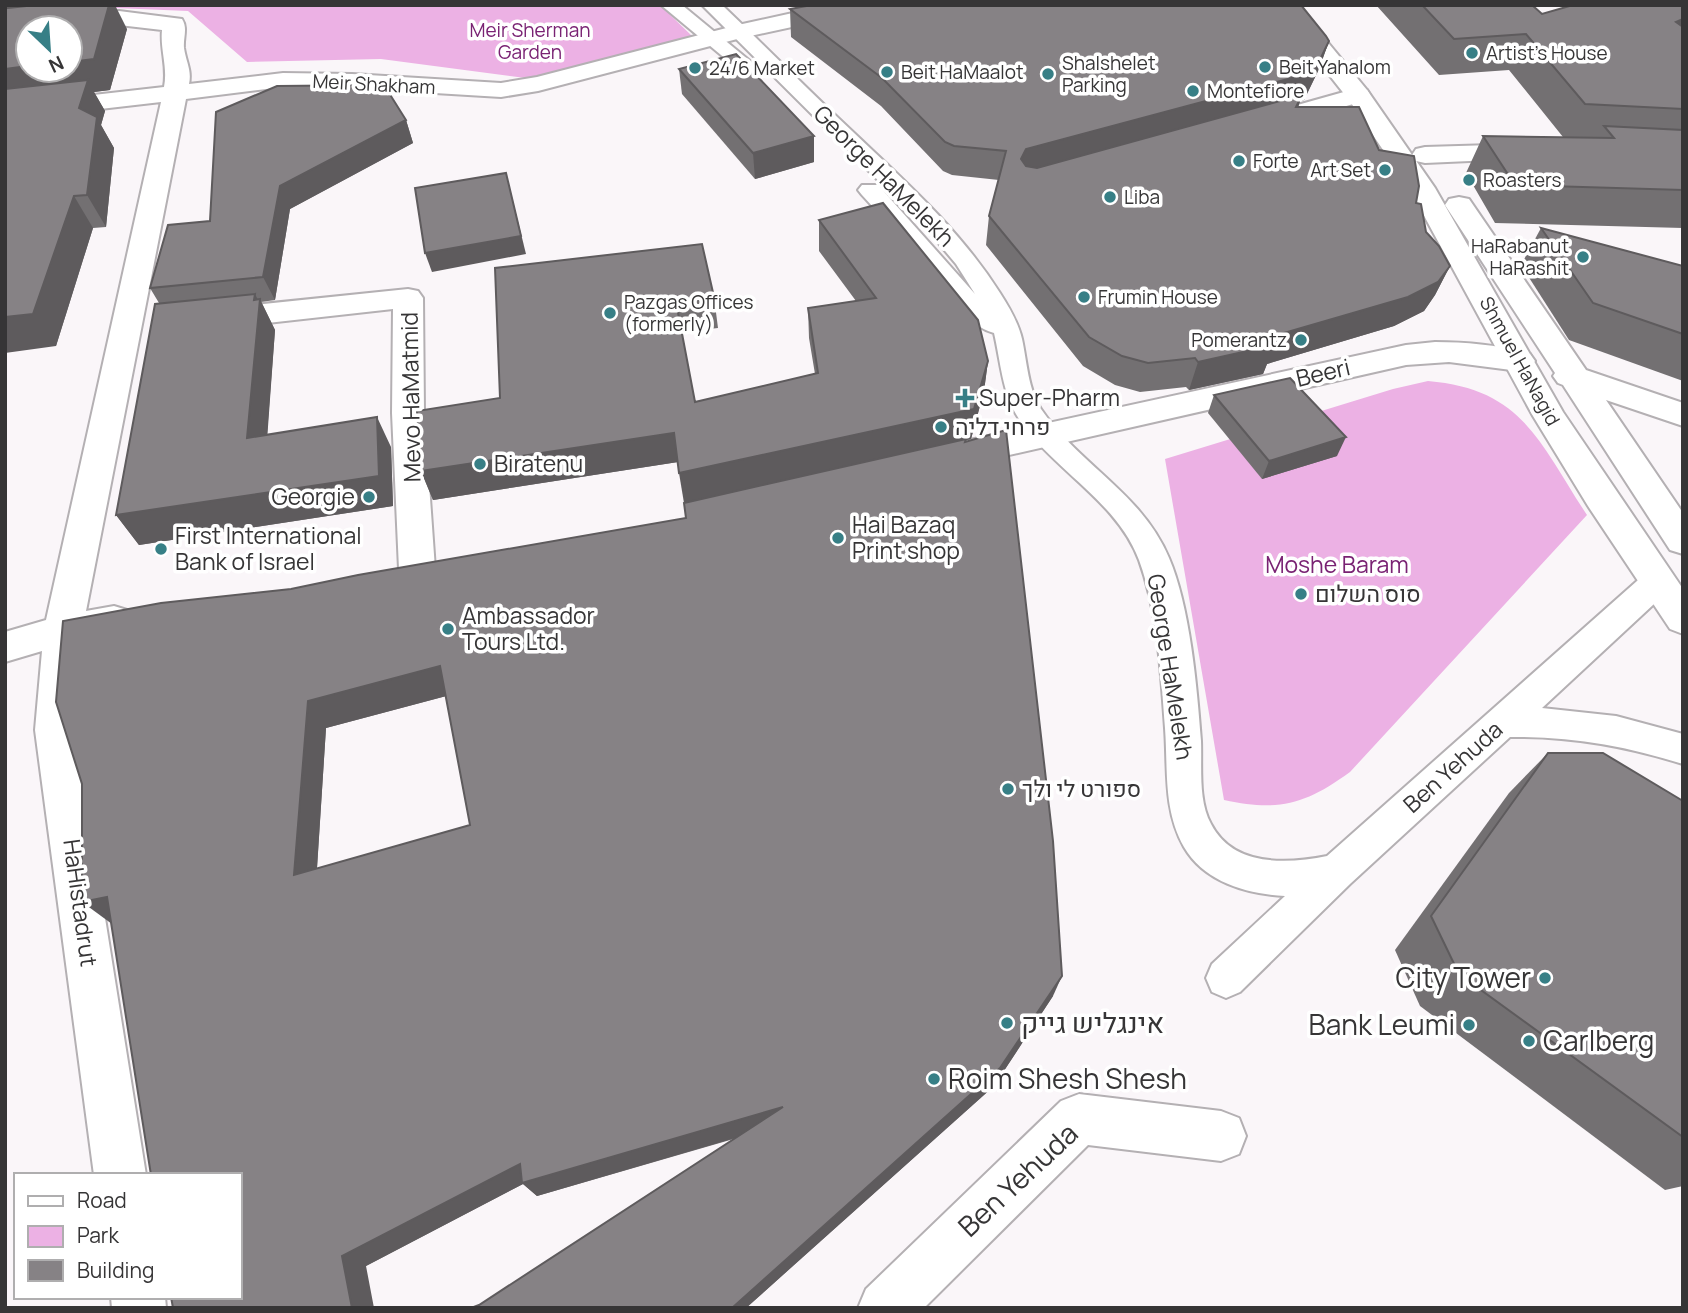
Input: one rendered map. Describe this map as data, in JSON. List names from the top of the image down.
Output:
{
  "streets": {
    "street": [
      "Meir Shakham",
      "Shmuel HaNagid",
      "Beeri",
      "Mevo HaMatmid",
      "Ben Yehuda",
      "HaHistadrut"
    ],
    "lane": ["George HaMelekh"]
  },
  "crossings": [
    ["Meir Shakham", "George HaMelekh"],
    ["George HaMelekh", "Beeri"],
    ["George HaMelekh", "Ben Yehuda"],
    ["Shmuel HaNagid", "Beeri"],
    ["Shmuel HaNagid", "Ben Yehuda"]
  ],
  "parks": ["Meir Sherman Garden", "Moshe Baram"],
  "places": {
    "other": [
      "Artist's House",
      "Beit Yahalom",
      "24/6 Market",
      "Beit HaMaalot",
      "Shalshelet Parking",
      "Montefiore",
      "Forte",
      "Art Set",
      "Roasters",
      "Liba",
      "HaRabanut HaRashit",
      "Frumin House",
      "Pazgas Offices (formerly)",
      "Pomerantz",
      "פרחי דליה",
      "Biratenu",
      "Georgie",
      "Hai Bazaq Print shop",
      "First International Bank of Israel",
      "סוס השלום",
      "Ambassador Tours Ltd.",
      "ספורט לי ולך",
      "City Tower",
      "אינגליש גייק",
      "Bank Leumi",
      "Carlberg",
      "Roim Shesh Shesh"
    ],
    "health": ["Super-Pharm"]
  },
  "legend": ["Road", "Park", "Building"],
  "north": "bottom right"
}
